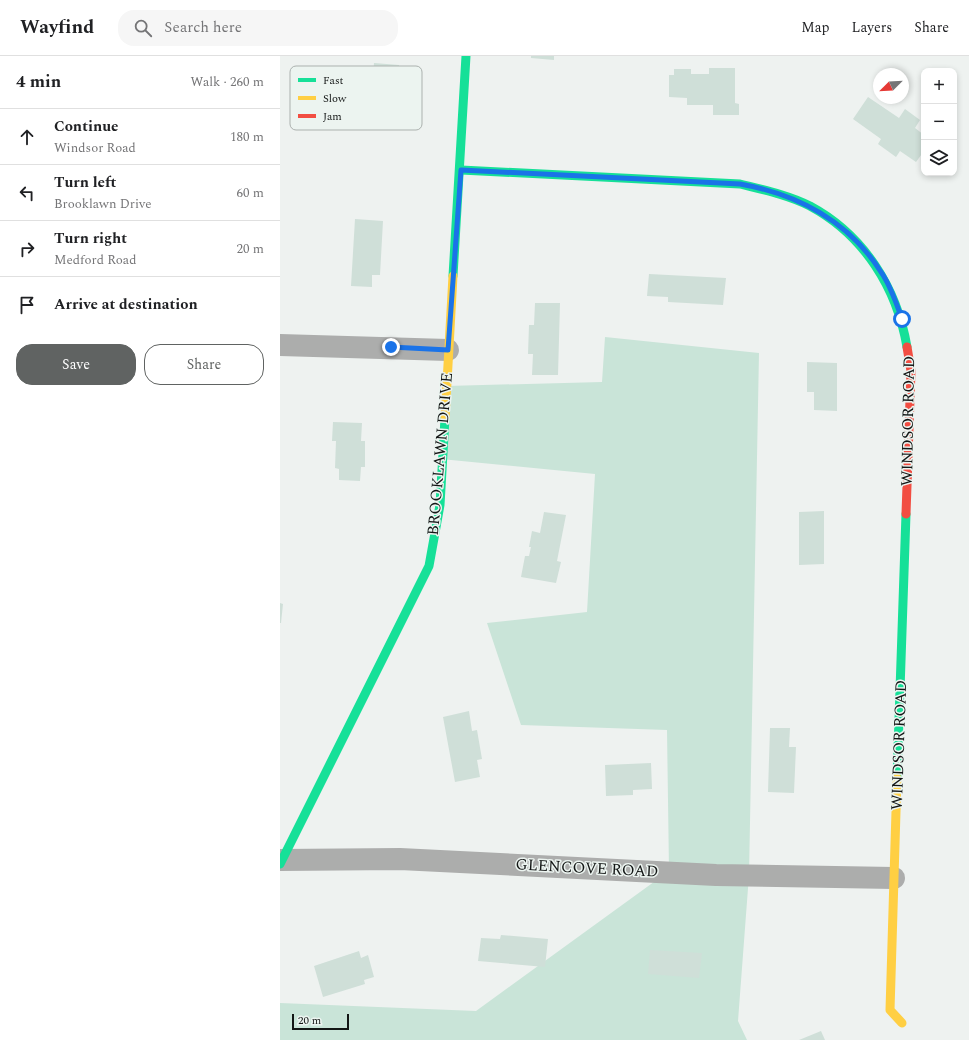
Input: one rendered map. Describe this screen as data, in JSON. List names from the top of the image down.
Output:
{
  "streets": {
    "street": ["WINDSOR ROAD", "BROOKLAWN DRIVE", "GLENCOVE ROAD"]
  },
  "crossings": [
    ["WINDSOR ROAD", "BROOKLAWN DRIVE"],
    ["WINDSOR ROAD", "GLENCOVE ROAD"],
    ["BROOKLAWN DRIVE", "GLENCOVE ROAD"]
  ],
  "legend": ["Fast", "Slow", "Jam"],
  "scale_bar": "20 m",
  "north": "bottom left",
  "page": {
    "header": "Wayfind",
    "search": "Search here",
    "nav": ["Map", "Layers", "Share"],
    "heading": ["4 min", "Walk · 260 m"],
    "map_buttons": ["+", "−"],
    "list": [
      ["Continue", "Windsor Road", "180 m"],
      ["Turn left", "Brooklawn Drive", "60 m"],
      ["Turn right", "Medford Road", "20 m"],
      "Arrive at destination"
    ],
    "buttons": ["Save", "Share"],
    "scale": "20 m"
  }
}
